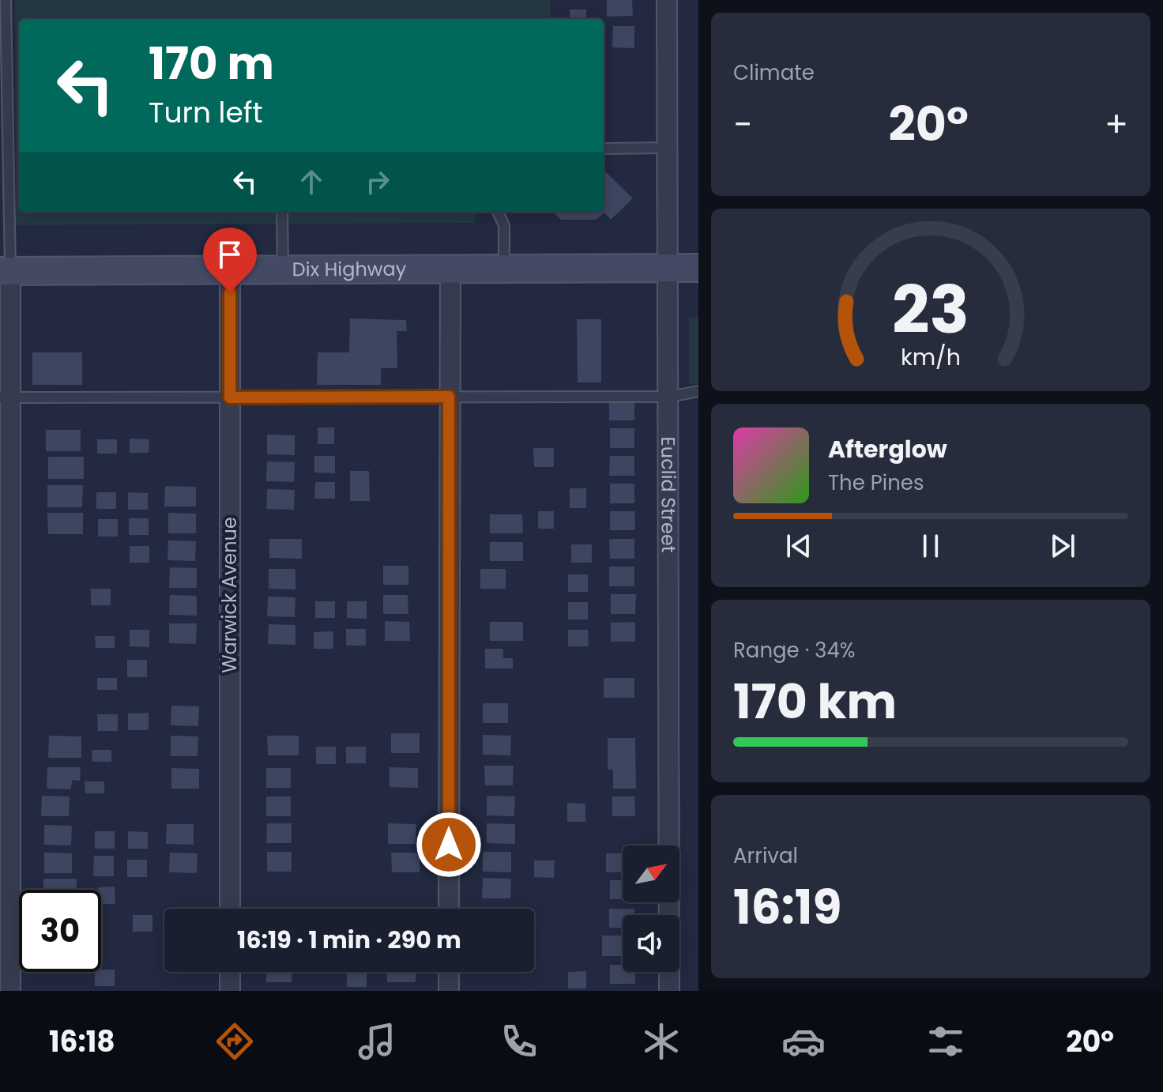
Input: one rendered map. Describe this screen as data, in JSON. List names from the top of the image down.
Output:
{
  "streets": {
    "main road": ["Dix Highway"],
    "street": ["Euclid Street", "Warwick Avenue"]
  },
  "crossings": [
    ["Dix Highway", "Euclid Street"],
    ["Dix Highway", "Warwick Avenue"]
  ],
  "north": "top right",
  "page": {
    "tile": [
      "Climate",
      ["Range · 34%", "170 km"],
      ["Arrival", "16:19"]
    ],
    "turn": ["170 m", "Turn left"],
    "heat": ["−", "20°", "+"],
    "song": ["Afterglow", "The Pines"],
    "limit": "30",
    "trip": "16:19 · 1 min · 290 m",
    "tabs": ["16:18", "20°"],
    "gauge": ["23", "km/h"]
  }
}
